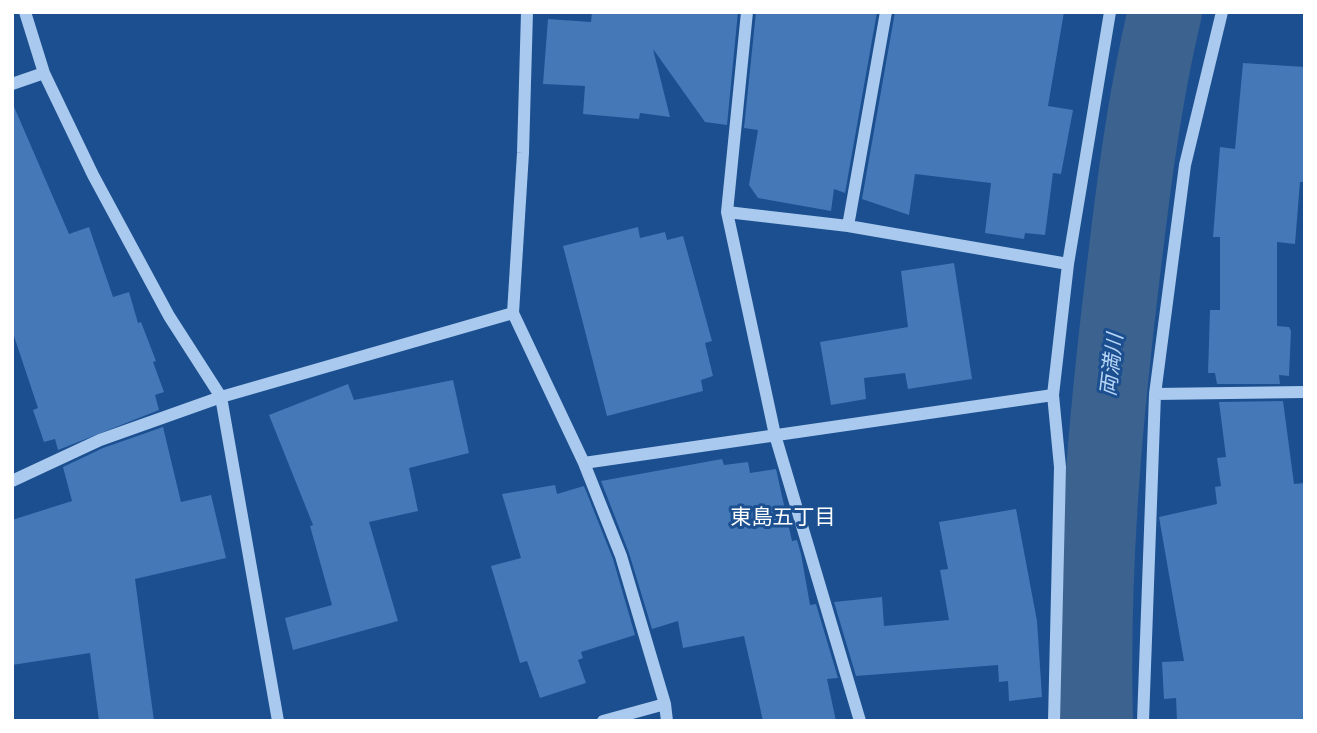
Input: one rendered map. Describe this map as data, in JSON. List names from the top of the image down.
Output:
{
  "districts": ["東島五丁目"],
  "water": ["両満川"]
}
